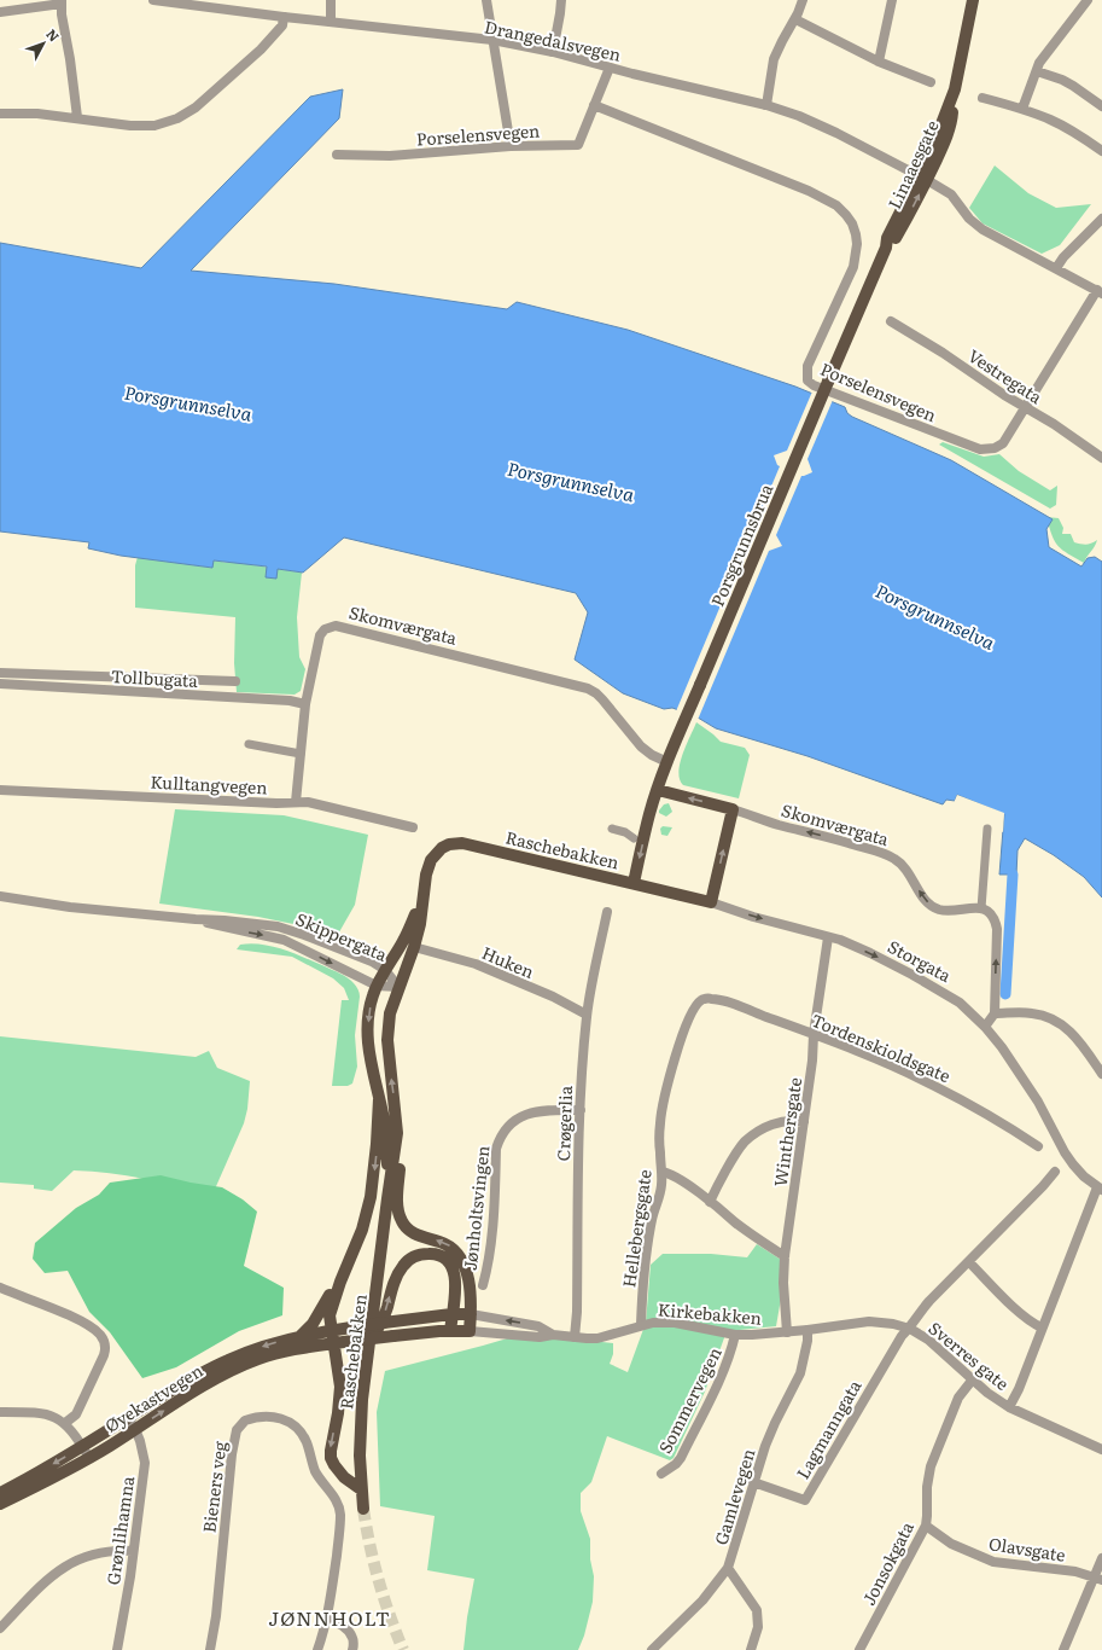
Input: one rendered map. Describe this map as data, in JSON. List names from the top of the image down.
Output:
{
  "streets": {
    "main road": [
      "Linaaesgate",
      "Porsgrunnsbrua",
      "Skomværgata",
      "Raschebakken",
      "Storgata",
      "Øyekastvegen"
    ],
    "street": [
      "Drangedalsvegen",
      "Porselensvegen",
      "Vestregata",
      "Tollbugata",
      "Kulltangvegen",
      "Skippergata",
      "Huken",
      "Tordenskioldsgate",
      "Crøgerlia",
      "Winthersgate",
      "Jønholtsvingen",
      "Hellebergsgate",
      "Kirkebakken",
      "Sverres gate",
      "Sommervegen",
      "Lagmanngata",
      "Bieners veg",
      "Gamlevegen",
      "Grønlihamna",
      "Olavsgate",
      "Jonsokgata"
    ]
  },
  "crossings": [
    ["Drangedalsvegen", "Porselensvegen"],
    ["Drangedalsvegen", "Linaaesgate"],
    ["Porselensvegen", "Vestregata"],
    ["Linaaesgate", "Porsgrunnsbrua"],
    ["Porsgrunnsbrua", "Skomværgata"],
    ["Skomværgata", "Tollbugata"],
    ["Skomværgata", "Kulltangvegen"],
    ["Skomværgata", "Raschebakken"],
    ["Raschebakken", "Skippergata"],
    ["Raschebakken", "Storgata"],
    ["Raschebakken", "Huken"],
    ["Storgata", "Winthersgate"],
    ["Huken", "Crøgerlia"],
    ["Tordenskioldsgate", "Winthersgate"],
    ["Tordenskioldsgate", "Hellebergsgate"],
    ["Crøgerlia", "Jønholtsvingen"],
    ["Crøgerlia", "Kirkebakken"],
    ["Winthersgate", "Kirkebakken"],
    ["Hellebergsgate", "Kirkebakken"],
    ["Kirkebakken", "Sverres gate"],
    ["Kirkebakken", "Øyekastvegen"],
    ["Kirkebakken", "Sommervegen"],
    ["Kirkebakken", "Gamlevegen"],
    ["Sverres gate", "Lagmanngata"],
    ["Sverres gate", "Jonsokgata"],
    ["Øyekastvegen", "Grønlihamna"],
    ["Lagmanngata", "Gamlevegen"],
    ["Olavsgate", "Jonsokgata"]
  ],
  "one_way": ["Skomværgata", "Storgata"],
  "districts": ["JØNNHOLT"],
  "water": ["Porsgrunnselva"],
  "north": "top right"
}
